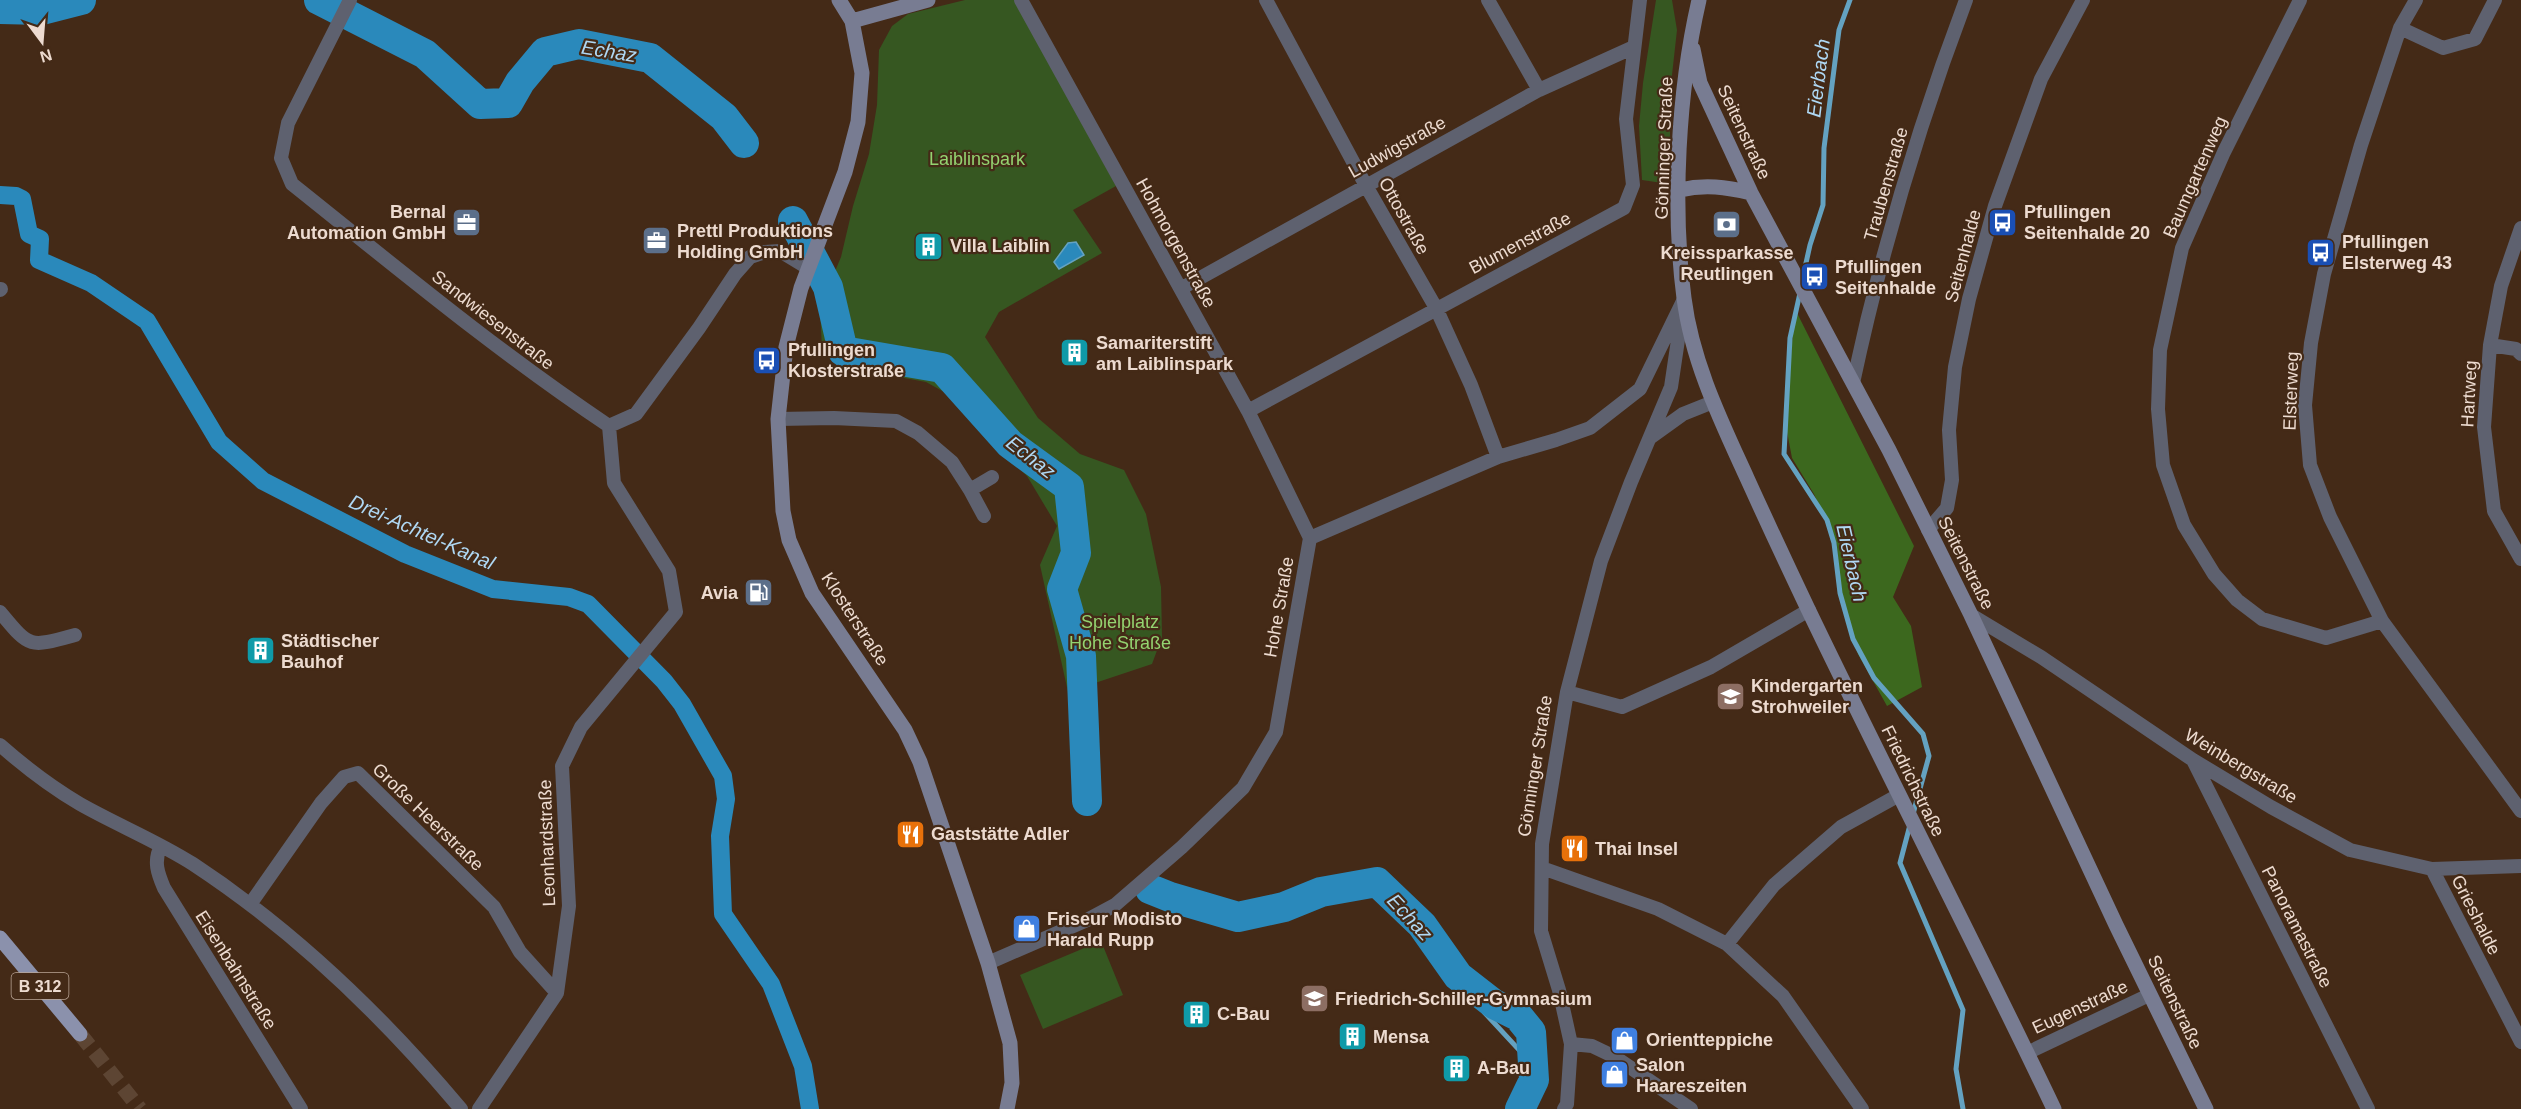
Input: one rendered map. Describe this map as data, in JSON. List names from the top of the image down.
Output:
{
  "streets": {
    "main road": [
      "Seitenstraße",
      "Gönninger Straße",
      "Klosterstraße",
      "Friedrichstraße",
      "B 312"
    ],
    "street": [
      "Ludwigstraße",
      "Baumgartenweg",
      "Traubenstraße",
      "Ottostraße",
      "Hohmorgenstraße",
      "Blumenstraße",
      "Seitenhalde",
      "Sandwiesenstraße",
      "Elsterweg",
      "Hartweg",
      "Hohe Straße",
      "Weinbergstraße",
      "Große Heerstraße",
      "Leonhardstraße",
      "Grieshalde",
      "Panoramastraße",
      "Eisenbahnstraße",
      "Eugenstraße"
    ]
  },
  "crossings": [
    ["Seitenstraße", "Gönninger Straße"],
    ["Seitenstraße", "Traubenstraße"],
    ["Seitenstraße", "Seitenhalde"],
    ["Seitenstraße", "Weinbergstraße"],
    ["Seitenstraße", "Eugenstraße"],
    ["Ludwigstraße", "Ottostraße"],
    ["Ludwigstraße", "Hohmorgenstraße"],
    ["Ludwigstraße", "Blumenstraße"],
    ["Gönninger Straße", "Hohe Straße"],
    ["Gönninger Straße", "Friedrichstraße"],
    ["Baumgartenweg", "Elsterweg"],
    ["Ottostraße", "Blumenstraße"],
    ["Ottostraße", "Hohe Straße"],
    ["Hohmorgenstraße", "Blumenstraße"],
    ["Hohmorgenstraße", "Hohe Straße"],
    ["Sandwiesenstraße", "Leonhardstraße"],
    ["Hohe Straße", "Klosterstraße"],
    ["Weinbergstraße", "Grieshalde"],
    ["Weinbergstraße", "Panoramastraße"],
    ["Friedrichstraße", "Eugenstraße"],
    ["Große Heerstraße", "Leonhardstraße"]
  ],
  "water": ["Echaz", "Eierbach", "Drei-Achtel-Kanal"],
  "parks": ["Laiblinspark", "Spielplatz Hohe Straße"],
  "places": {
    "office": ["Bernal Automation GmbH", "Prettl Produktions Holding GmbH"],
    "bus stop": [
      "Pfullingen Seitenhalde 20",
      "Pfullingen Elsterweg 43",
      "Pfullingen Seitenhalde",
      "Pfullingen Klosterstraße"
    ],
    "bank": ["Kreissparkasse Reutlingen"],
    "building": [
      "Villa Laiblin",
      "Samariterstift am Laiblinspark",
      "Städtischer Bauhof",
      "C-Bau",
      "Mensa",
      "A-Bau"
    ],
    "fuel station": ["Avia"],
    "school or university": ["Kindergarten Strohweiler", "Friedrich-Schiller-Gymnasium"],
    "restaurant": ["Gaststätte Adler", "Thai Insel"],
    "shop": ["Friseur Modisto Harald Rupp", "Orientteppiche", "Salon Haareszeiten"]
  },
  "north": "bottom"
}
